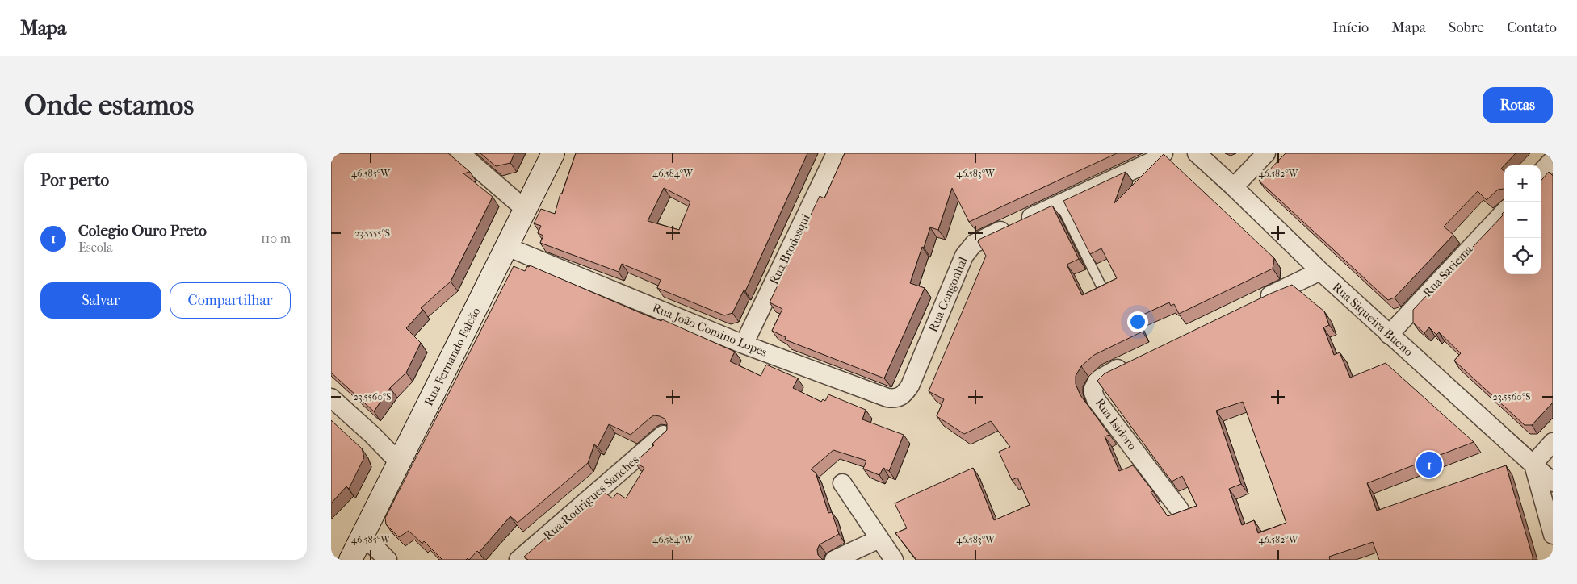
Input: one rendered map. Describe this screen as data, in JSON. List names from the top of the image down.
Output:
{
  "streets": {
    "main road": ["Rua Fernando Falcão"],
    "street": [
      "Rua Brodosqui",
      "Rua Sariema",
      "Rua Congonhal",
      "Rua Siqueira Bueno",
      "Rua João Comino Lopes",
      "Rua Isidoro",
      "Rua Rodrigues Sanches"
    ]
  },
  "crossings": [
    ["Rua Brodosqui", "Rua João Comino Lopes"],
    ["Rua Sariema", "Rua Siqueira Bueno"],
    ["Rua Congonhal", "Rua João Comino Lopes"],
    ["Rua João Comino Lopes", "Rua Fernando Falcão"]
  ],
  "page": {
    "header": "Mapa",
    "nav": [
      "Início",
      "Mapa",
      "Sobre",
      "Contato"
    ],
    "buttons": [
      "Rotas",
      ["Salvar", "Compartilhar"]
    ],
    "title": "Onde estamos",
    "heading": "Por perto",
    "map_buttons": ["+", "−"],
    "list": [
      {
        "mark": "1",
        "name": "Colegio Ouro Preto",
        "note": "Escola",
        "value": "110 m"
      }
    ],
    "pins": "1"
  },
  "coordinates": [
    "46.585°W",
    "46.584°W",
    "46.583°W",
    "46.582°W",
    "23.5555°S",
    "23.5560°S"
  ]
}
